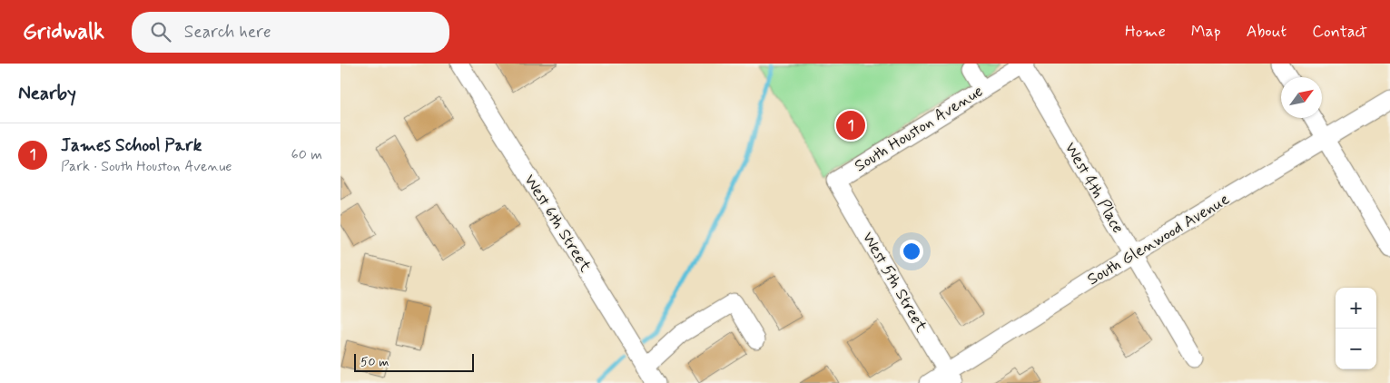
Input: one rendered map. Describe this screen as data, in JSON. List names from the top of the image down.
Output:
{
  "streets": {
    "street": [
      "South Houston Avenue",
      "West 4th Place",
      "West 6th Street",
      "South Glenwood Avenue",
      "West 5th Street"
    ]
  },
  "crossings": [
    ["South Houston Avenue", "West 4th Place"],
    ["South Houston Avenue", "West 5th Street"],
    ["West 4th Place", "South Glenwood Avenue"],
    ["South Glenwood Avenue", "West 5th Street"]
  ],
  "scale_bar": "50 m",
  "north": "top right",
  "page": {
    "header": "Gridwalk",
    "search": "Search here",
    "nav": [
      "Home",
      "Map",
      "About",
      "Contact"
    ],
    "heading": "Nearby",
    "pins": "1",
    "list": [
      {
        "mark": "1",
        "name": "James School Park",
        "note": "Park · South Houston Avenue",
        "value": "60 m"
      }
    ],
    "map_buttons": ["+", "−"],
    "scale": "50 m"
  }
}
